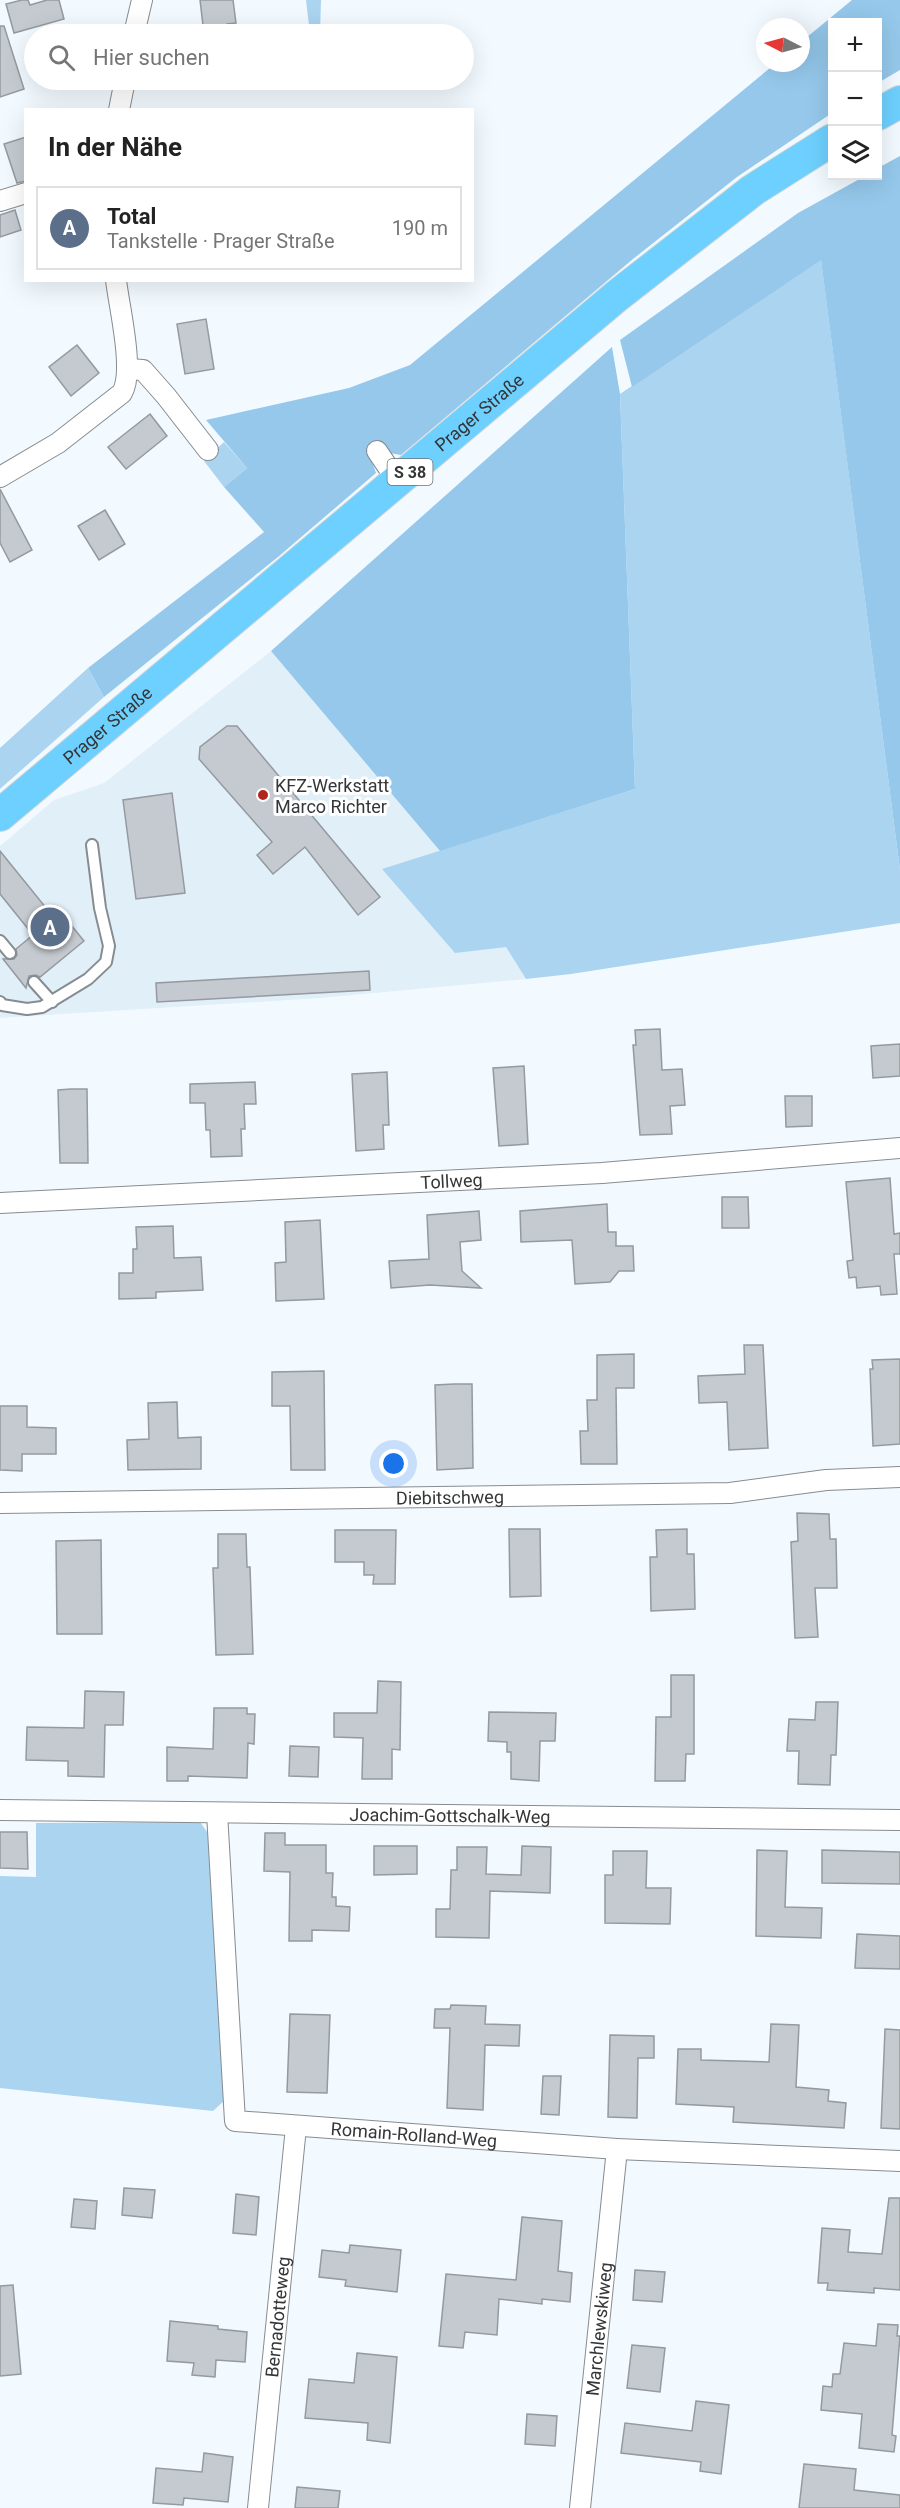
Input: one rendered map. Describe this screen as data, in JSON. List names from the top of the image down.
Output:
{
  "streets": {
    "main road": ["Prager Straße", "S 38"],
    "street": [
      "Tollweg",
      "Diebitschweg",
      "Joachim-Gottschalk-Weg",
      "Romain-Rolland-Weg",
      "Bernadotteweg",
      "Marchlewskiweg"
    ]
  },
  "crossings": [
    ["Joachim-Gottschalk-Weg", "Romain-Rolland-Weg"],
    ["Romain-Rolland-Weg", "Bernadotteweg"],
    ["Romain-Rolland-Weg", "Marchlewskiweg"]
  ],
  "places": ["KFZ-Werkstatt Marco Richter"],
  "north": "left",
  "page": {
    "map_buttons": ["+", "−"],
    "search": "Hier suchen",
    "heading": "In der Nähe",
    "list": [
      {
        "mark": "A",
        "name": "Total",
        "note": "Tankstelle · Prager Straße",
        "value": "190 m"
      }
    ],
    "pins": "A"
  }
}
